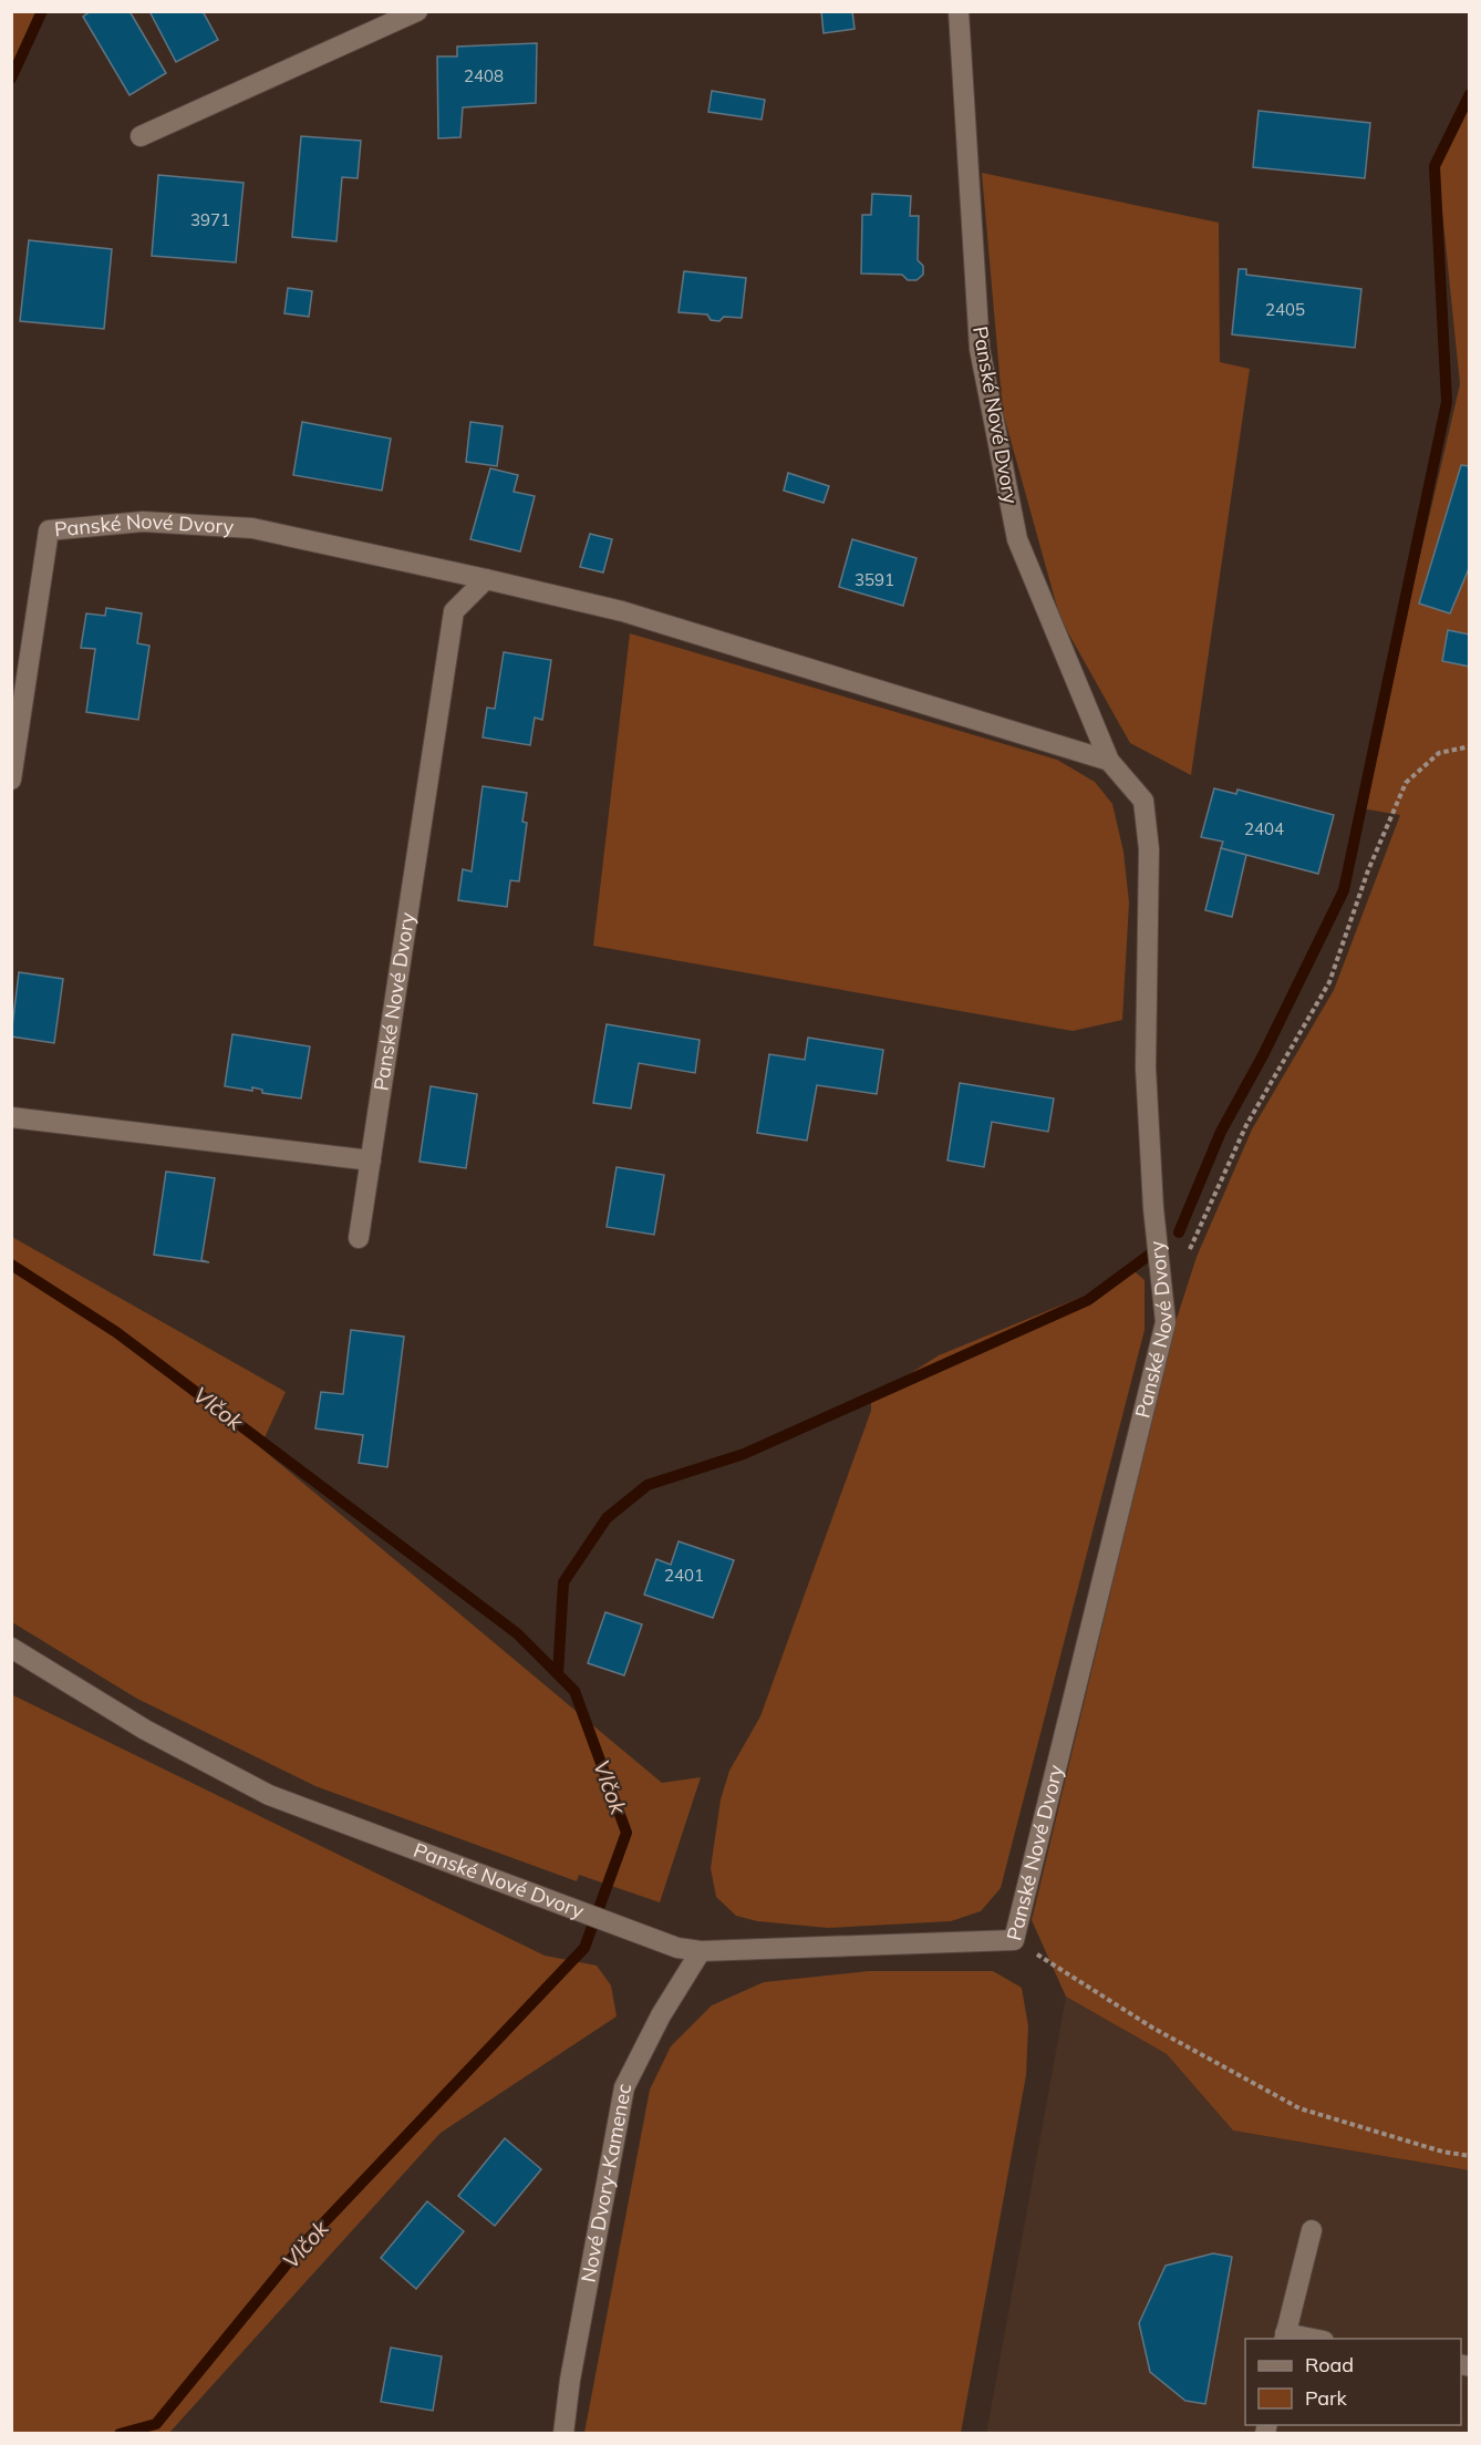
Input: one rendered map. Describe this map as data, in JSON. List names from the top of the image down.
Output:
{
  "streets": {
    "street": ["Panské Nové Dvory", "Nové Dvory-Kamenec"]
  },
  "crossings": [
    ["Panské Nové Dvory", "Nové Dvory-Kamenec"]
  ],
  "water": ["Vlčok"],
  "house_numbers": [
    "2408",
    "3971",
    "2405",
    "3591",
    "2404",
    "2401"
  ],
  "legend": ["Road", "Park"]
}
